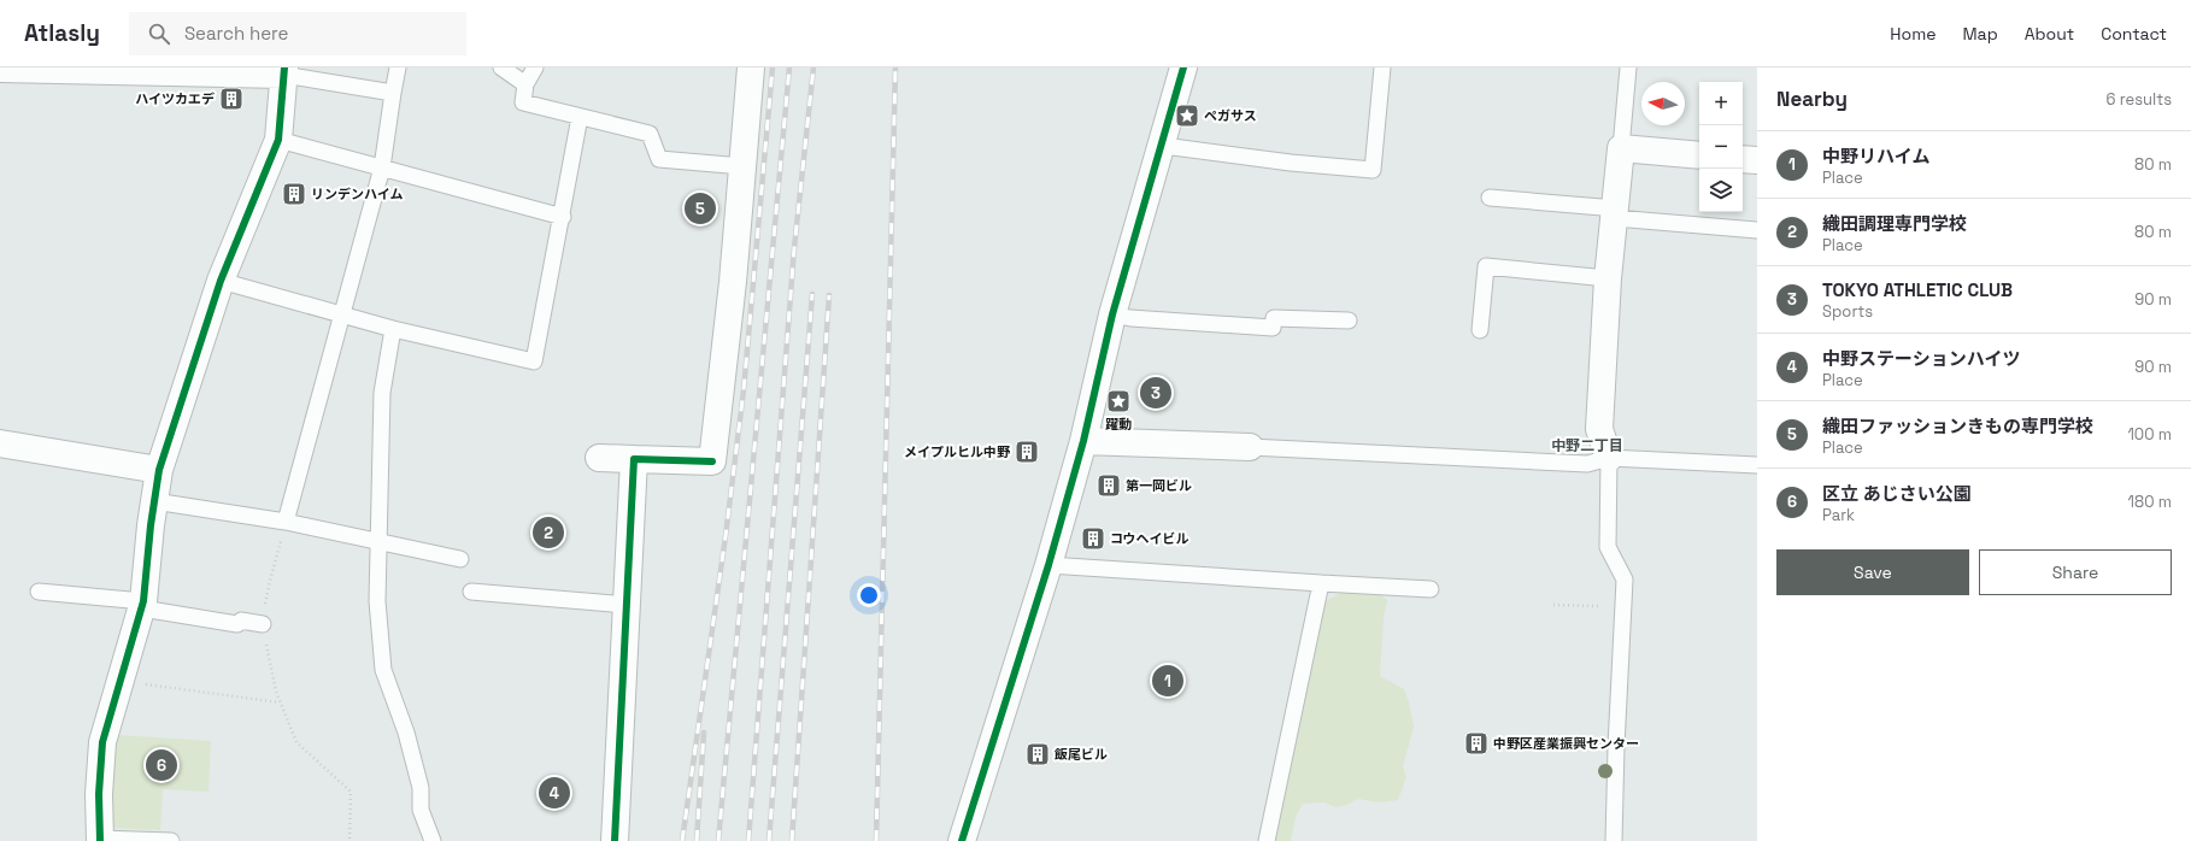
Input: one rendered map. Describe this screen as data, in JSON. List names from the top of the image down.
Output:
{
  "districts": ["中野二丁目"],
  "places": {
    "building": [
      "ハイツカエデ",
      "リンデンハイム",
      "メイプルヒル中野",
      "第一岡ビル",
      "コウヘイビル",
      "中野区産業振興センター",
      "飯尾ビル"
    ],
    "place": ["ペガサス", "躍動"]
  },
  "north": "left",
  "page": {
    "header": "Atlasly",
    "search": "Search here",
    "nav": [
      "Home",
      "Map",
      "About",
      "Contact"
    ],
    "heading": ["Nearby", "6 results"],
    "map_buttons": ["+", "−"],
    "list": [
      {
        "mark": "1",
        "name": "中野リハイム",
        "note": "Place",
        "value": "80 m"
      },
      {
        "mark": "2",
        "name": "織田調理専門学校",
        "note": "Place",
        "value": "80 m"
      },
      {
        "mark": "3",
        "name": "TOKYO ATHLETIC CLUB",
        "note": "Sports",
        "value": "90 m"
      },
      {
        "mark": "4",
        "name": "中野ステーションハイツ",
        "note": "Place",
        "value": "90 m"
      },
      {
        "mark": "5",
        "name": "織田ファッションきもの専門学校",
        "note": "Place",
        "value": "100 m"
      },
      {
        "mark": "6",
        "name": "区立 あじさい公園",
        "note": "Park",
        "value": "180 m"
      }
    ],
    "pins": [
      "5",
      "3",
      "2",
      "1",
      "6",
      "4"
    ],
    "buttons": ["Save", "Share"]
  }
}
